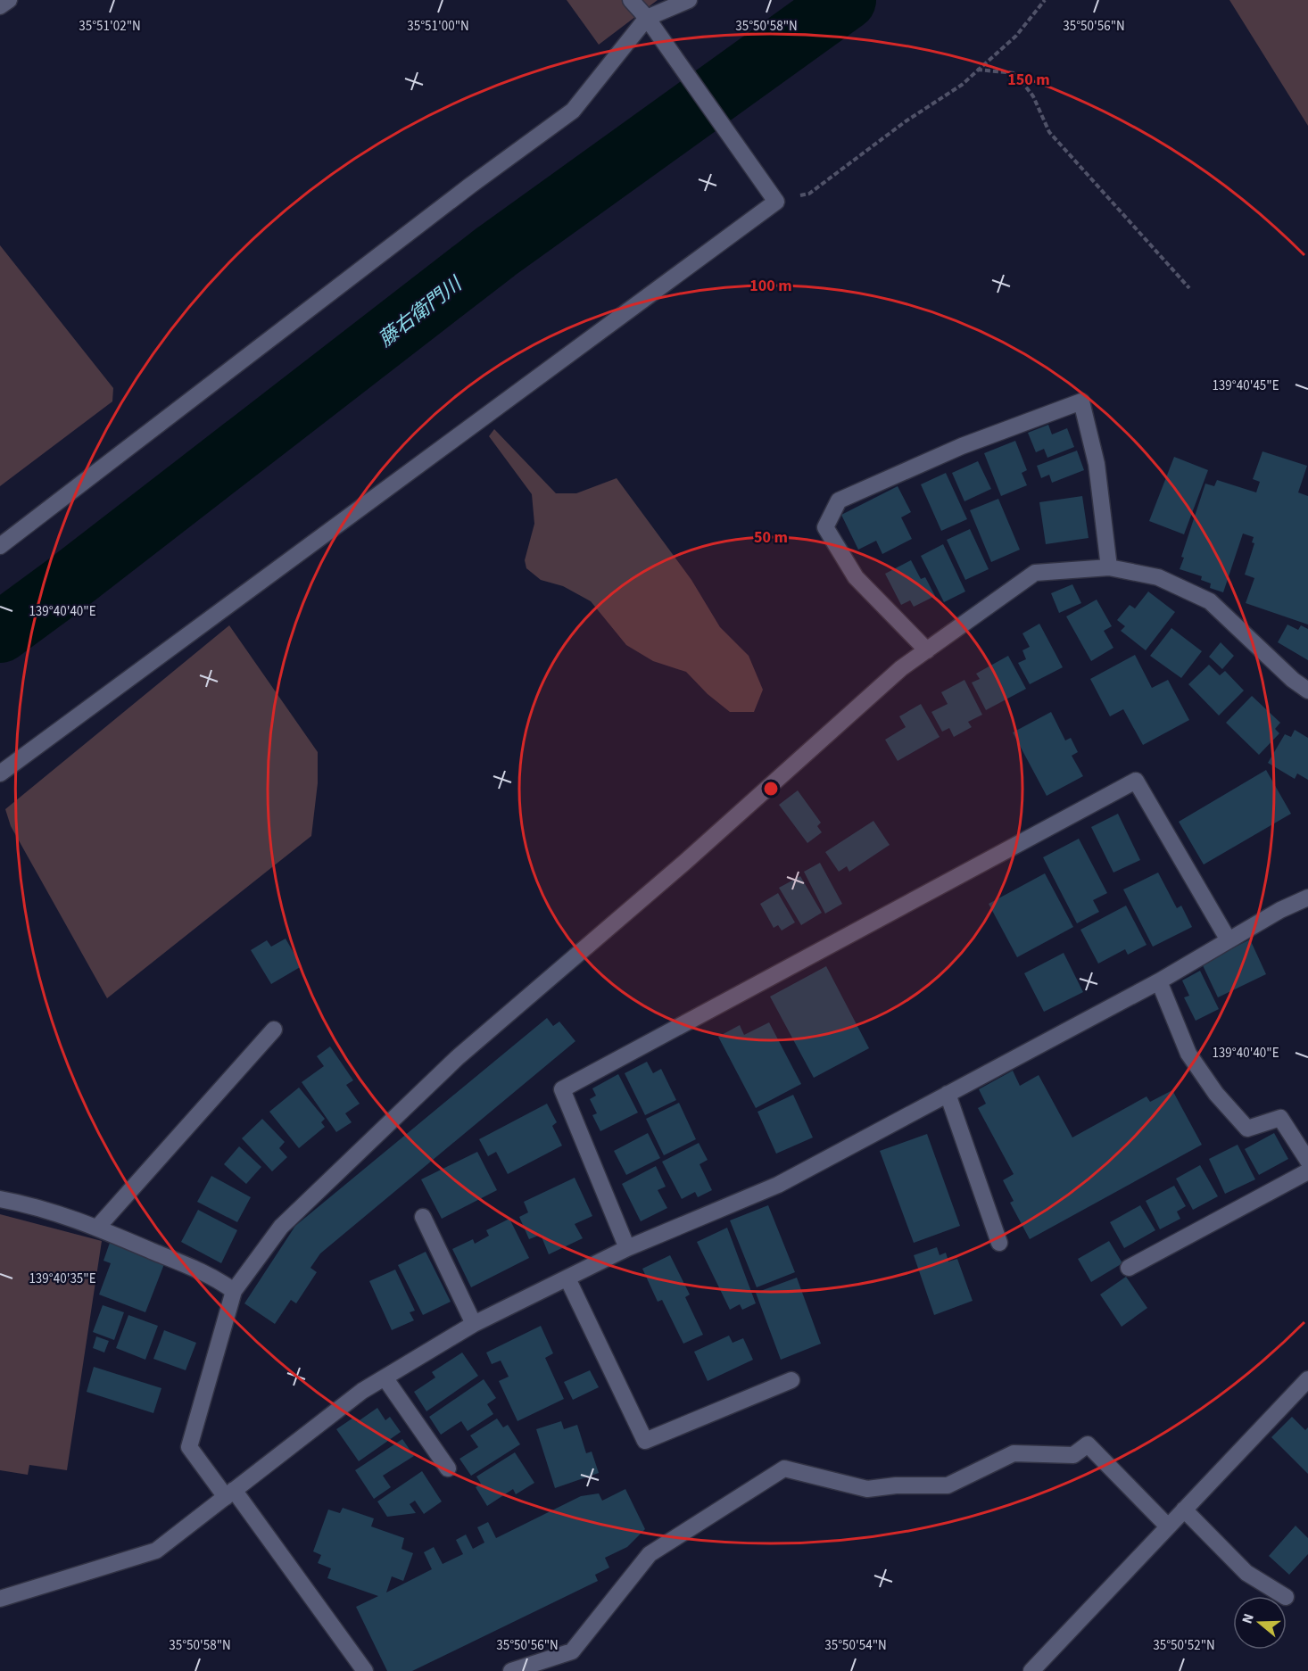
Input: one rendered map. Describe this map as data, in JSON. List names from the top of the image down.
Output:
{
  "water": ["藤右衛門川"],
  "north": "left",
  "coordinates": [
    "35°51'02\"N",
    "35°51'00\"N",
    "35°50'58\"N",
    "35°50'56\"N",
    "139°40'45\"E",
    "139°40'40\"E",
    "139°40'35\"E",
    "35°50'54\"N",
    "35°50'52\"N"
  ],
  "rings": ["150 m", "100 m", "50 m"]
}
